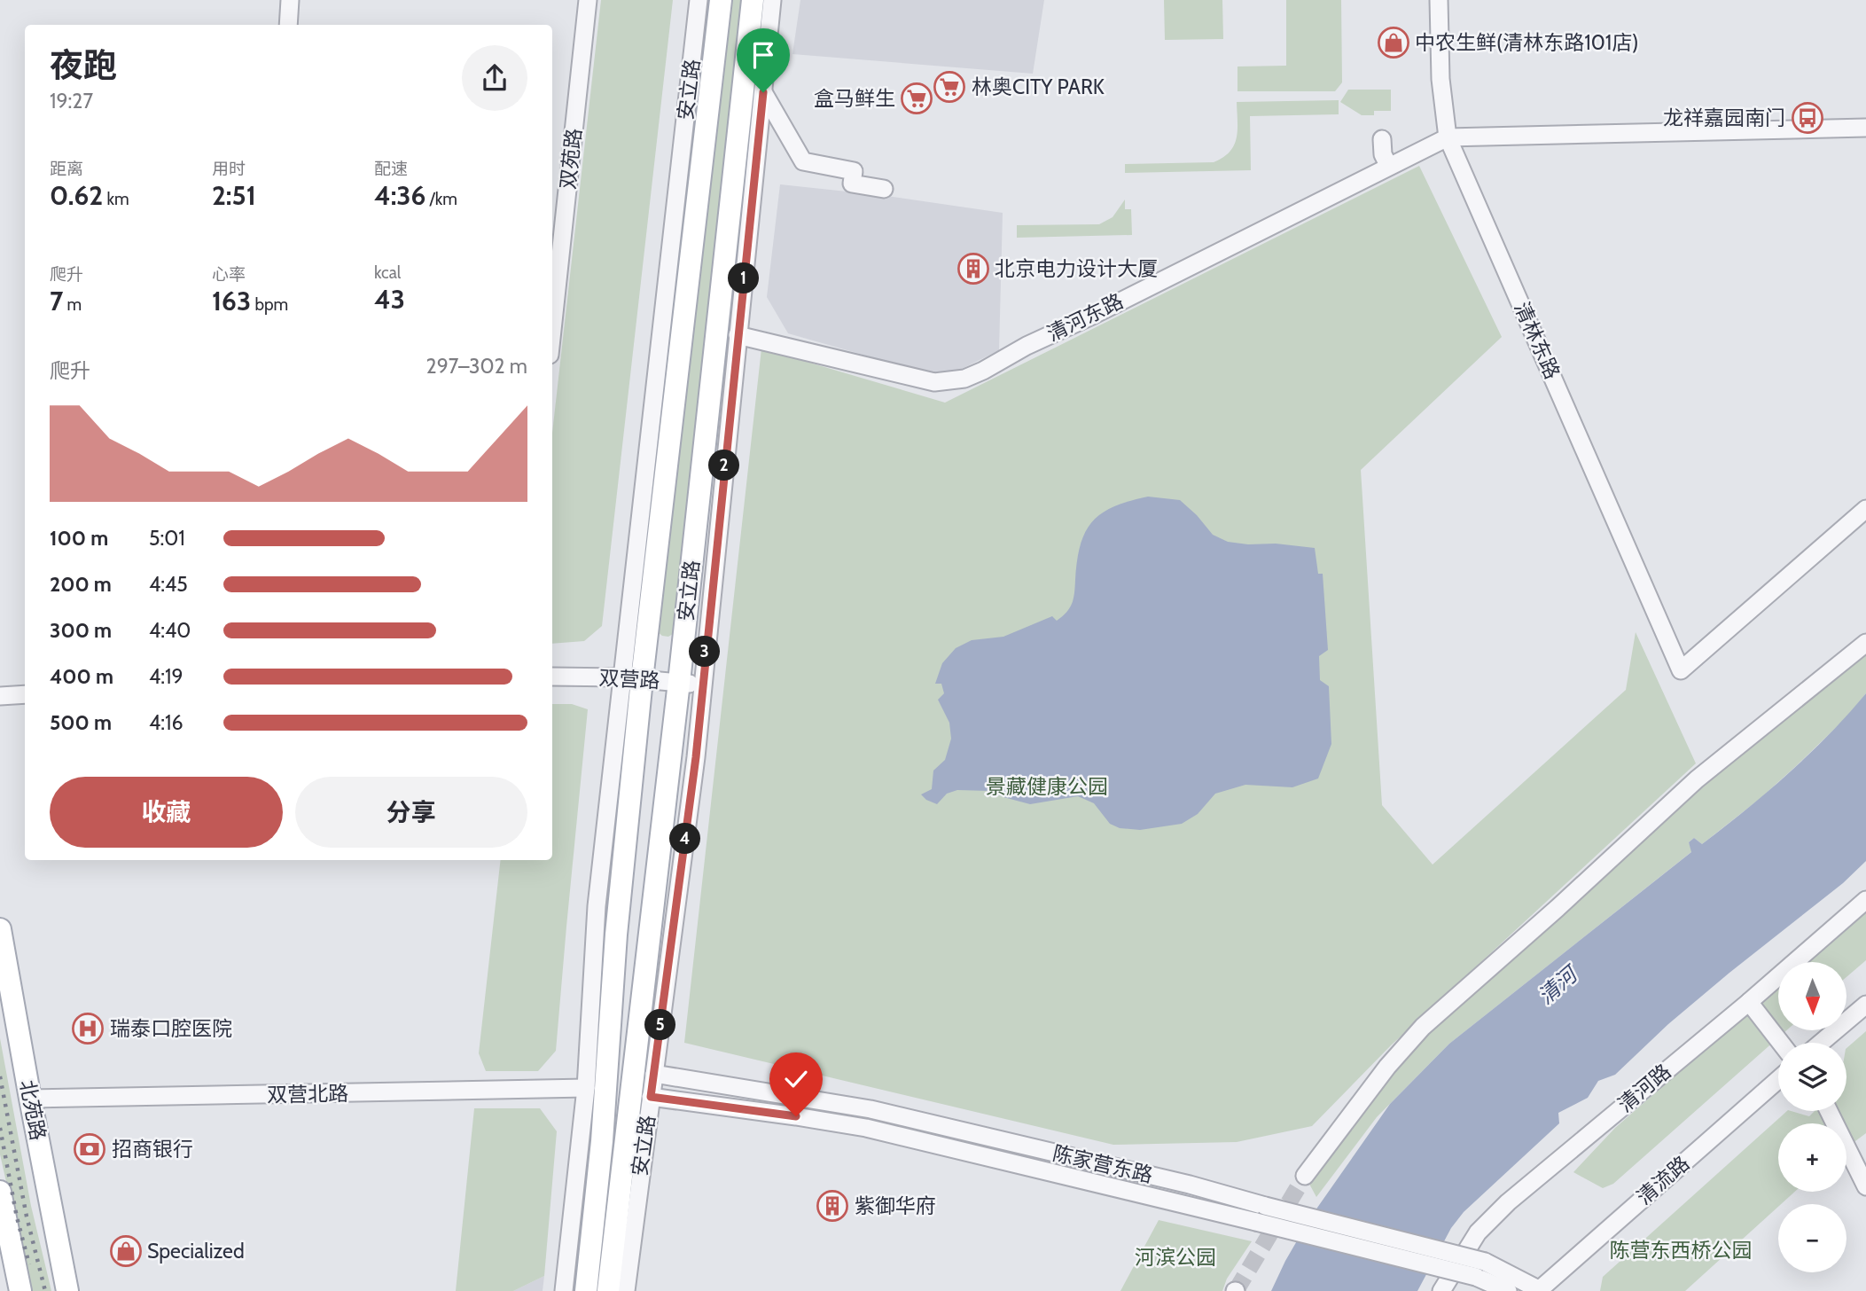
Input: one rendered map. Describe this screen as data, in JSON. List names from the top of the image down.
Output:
{
  "streets": {
    "main road": ["安立路", "北苑路"],
    "street": [
      "双苑路",
      "清河东路",
      "清林东路",
      "双营路",
      "清河路",
      "双营北路",
      "陈家营东路",
      "清流路"
    ]
  },
  "crossings": [
    ["安立路", "清河东路"],
    ["安立路", "双营路"],
    ["安立路", "双营北路"],
    ["安立路", "陈家营东路"],
    ["清河东路", "清林东路"],
    ["双营北路", "北苑路"],
    ["陈家营东路", "清流路"]
  ],
  "water": ["清河"],
  "parks": ["景藏健康公园", "陈营东西桥公园", "河滨公园"],
  "places": {
    "shop": ["中农生鲜(清林东路101店)", "Specialized"],
    "supermarket": ["林奥CITY PARK", "盒马鲜生"],
    "bus stop": ["龙祥嘉园南门"],
    "building": ["北京电力设计大厦", "紫御华府"],
    "hospital": ["瑞泰口腔医院"],
    "bank": ["招商银行"]
  },
  "north": "bottom",
  "page": {
    "heading": ["夜跑", "19:27"],
    "stats": [
      ["距离", "0.62 km"],
      ["用时", "2:51"],
      ["配速", "4:36 /km"],
      ["爬升", "7 m"],
      ["心率", "163 bpm"],
      ["kcal", "43"]
    ],
    "pins": [
      "1",
      "2",
      "3",
      "4",
      "5"
    ],
    "chart": ["爬升", "297–302 m"],
    "list": [
      {
        "name": "100 m",
        "note": "5:01"
      },
      {
        "name": "200 m",
        "note": "4:45"
      },
      {
        "name": "300 m",
        "note": "4:40"
      },
      {
        "name": "400 m",
        "note": "4:19"
      },
      {
        "name": "500 m",
        "note": "4:16"
      }
    ],
    "buttons": ["收藏", "分享"],
    "map_buttons": ["+", "−"]
  }
}
